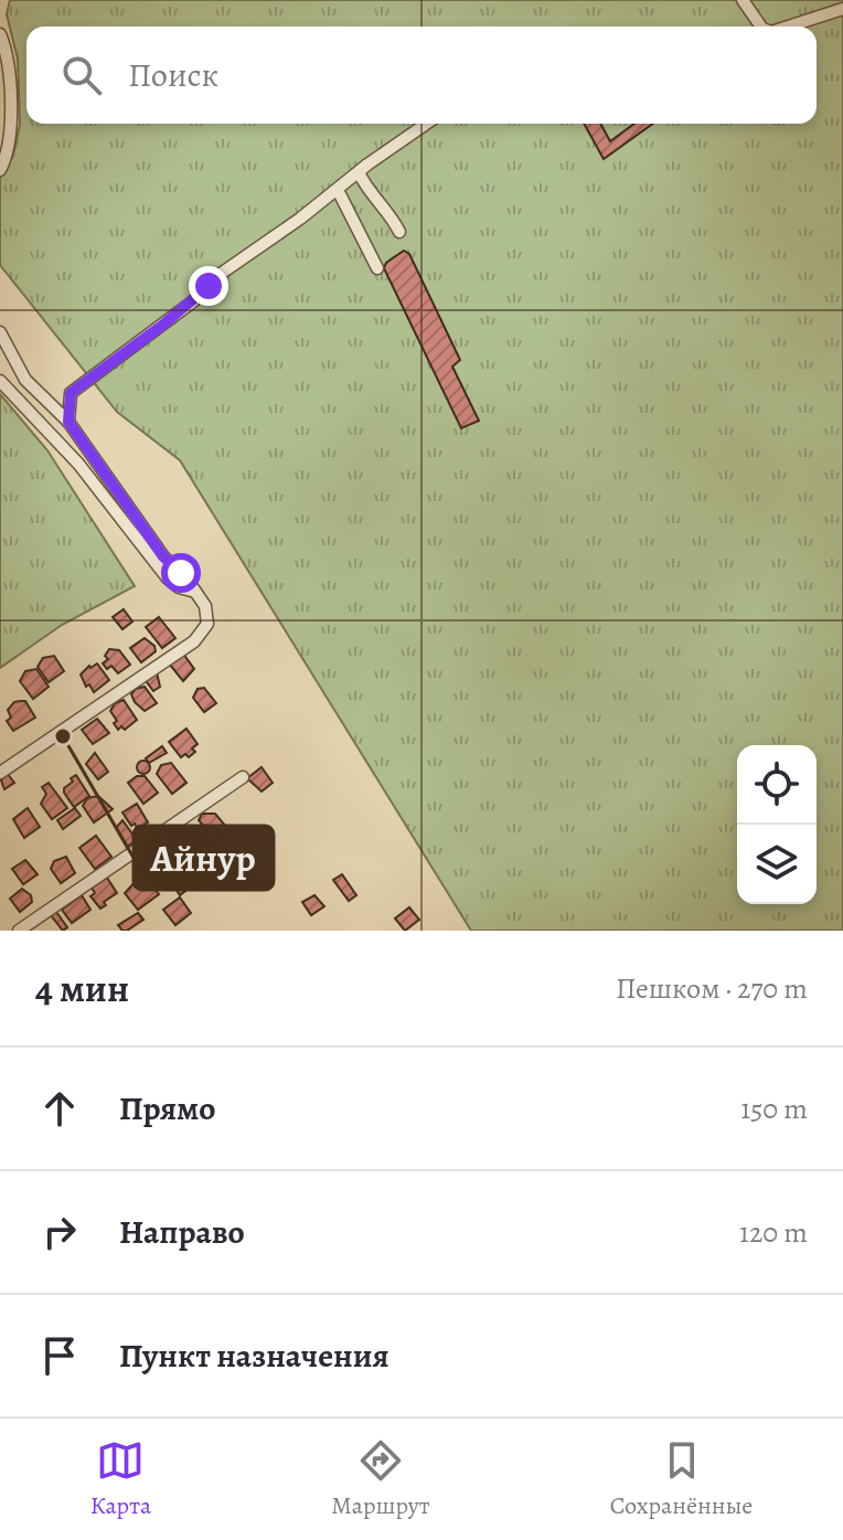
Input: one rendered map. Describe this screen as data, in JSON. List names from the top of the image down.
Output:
{
  "places": ["Айнур"],
  "page": {
    "search": "Поиск",
    "heading": ["4 мин", "Пешком · 270 m"],
    "list": [
      ["Прямо", "150 m"],
      ["Направо", "120 m"],
      "Пункт назначения"
    ],
    "nav": ["Карта", "Маршрут", "Сохранённые"]
  }
}
